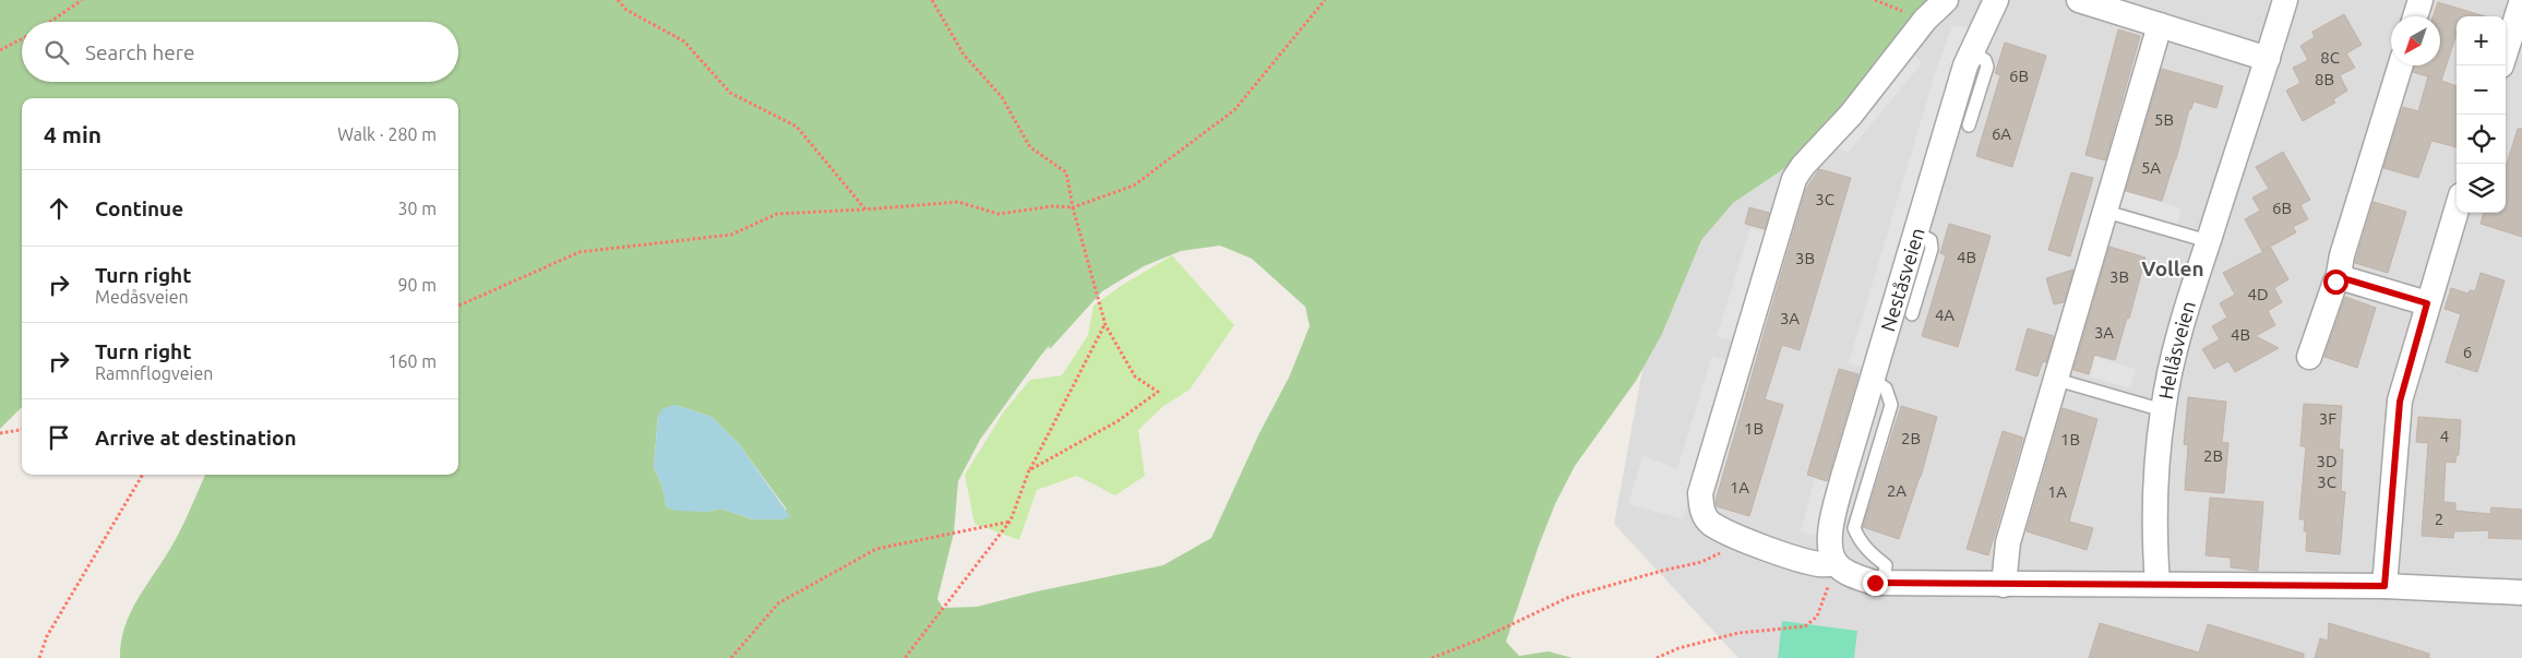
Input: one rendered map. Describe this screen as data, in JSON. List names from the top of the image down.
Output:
{
  "streets": {
    "street": ["Neståsveien", "Hellåsveien"]
  },
  "districts": ["Vollen"],
  "house_numbers": [
    "8C",
    "6B",
    "8B",
    "5B",
    "6A",
    "5A",
    "3C",
    "6B",
    "4B",
    "3B",
    "3B",
    "4D",
    "4A",
    "3A",
    "3A",
    "4B",
    "6",
    "3F",
    "1B",
    "4",
    "2B",
    "1B",
    "2B",
    "3D",
    "3C",
    "1A",
    "2A",
    "1A",
    "2"
  ],
  "north": "bottom left",
  "page": {
    "map_buttons": ["+", "−"],
    "search": "Search here",
    "heading": ["4 min", "Walk · 280 m"],
    "list": [
      ["Continue", "30 m"],
      ["Turn right", "Medåsveien", "90 m"],
      ["Turn right", "Ramnflogveien", "160 m"],
      "Arrive at destination"
    ]
  }
}
